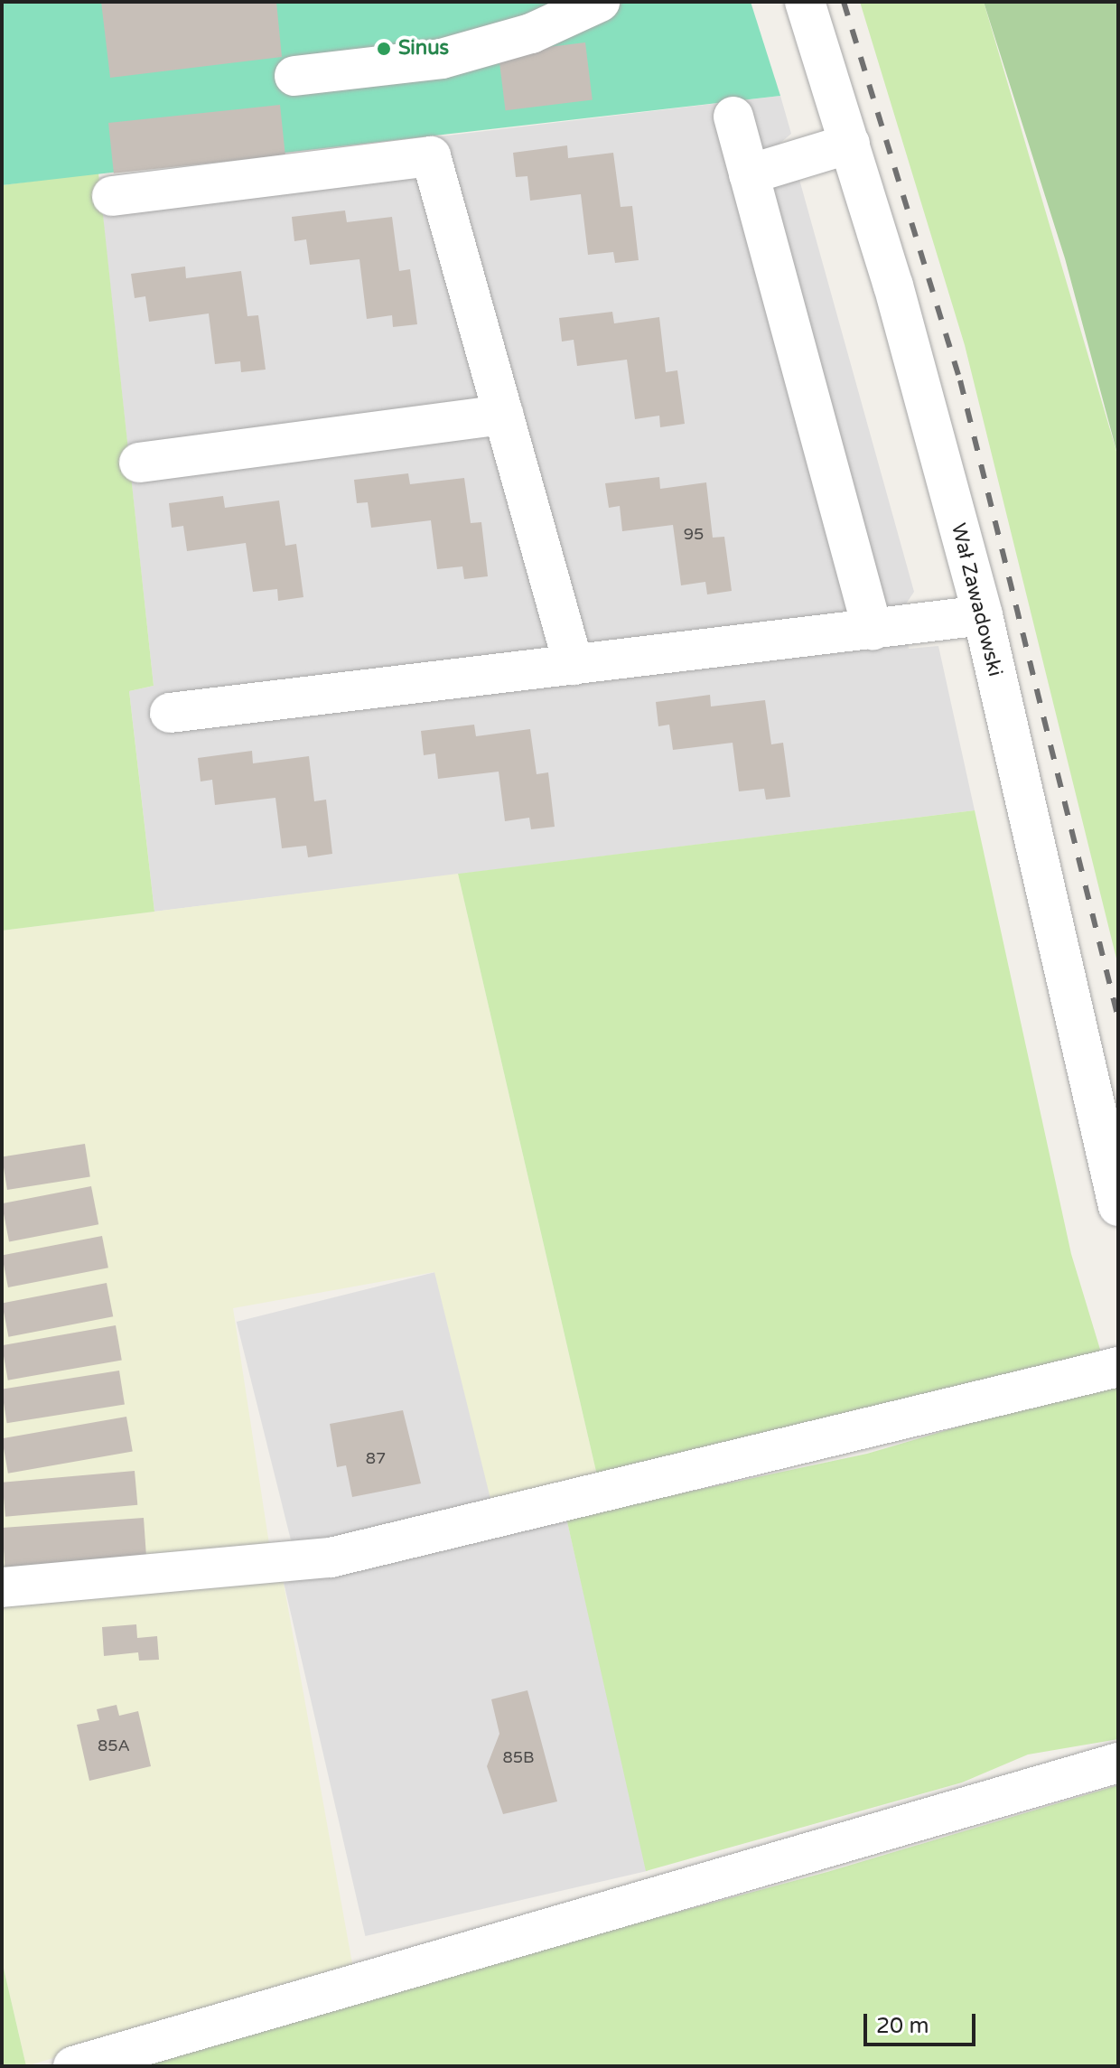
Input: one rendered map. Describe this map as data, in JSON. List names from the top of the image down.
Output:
{
  "streets": {
    "street": ["Wał Zawadowski"]
  },
  "places": ["Sinus"],
  "house_numbers": [
    "95",
    "87",
    "85A",
    "85B"
  ],
  "scale_bar": "20 m"
}
